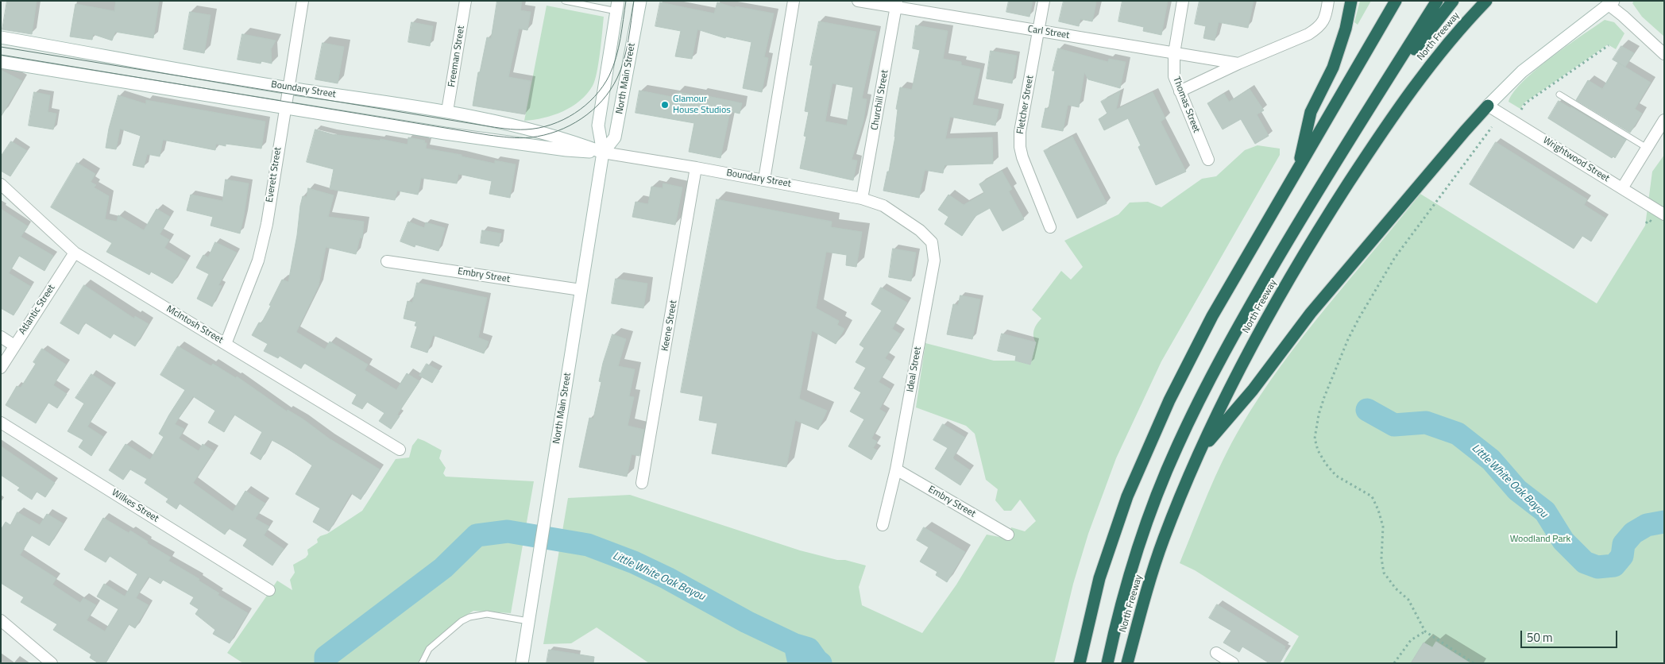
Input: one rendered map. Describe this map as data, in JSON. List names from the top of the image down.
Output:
{
  "streets": {
    "highway": ["North Freeway"],
    "main road": ["North Main Street", "Boundary Street"],
    "street": [
      "Carl Street",
      "Freeman Street",
      "Churchill Street",
      "Fletcher Street",
      "Thomas Street",
      "Wrightwood Street",
      "Everett Street",
      "Embry Street",
      "Atlantic Street",
      "McIntosh Street",
      "Keene Street",
      "Ideal Street",
      "Wilkes Street"
    ]
  },
  "crossings": [
    ["Carl Street", "Churchill Street"],
    ["Carl Street", "Fletcher Street"],
    ["Carl Street", "Thomas Street"],
    ["Freeman Street", "Boundary Street"],
    ["North Main Street", "Boundary Street"],
    ["North Main Street", "Embry Street"],
    ["Boundary Street", "Churchill Street"],
    ["Boundary Street", "Everett Street"],
    ["Boundary Street", "Keene Street"],
    ["Boundary Street", "Ideal Street"],
    ["Everett Street", "McIntosh Street"],
    ["Embry Street", "Ideal Street"],
    ["Atlantic Street", "McIntosh Street"]
  ],
  "water": ["Little White Oak Bayou"],
  "parks": ["Woodland Park"],
  "places": ["Glamour House Studios"],
  "scale_bar": "50 m"
}
